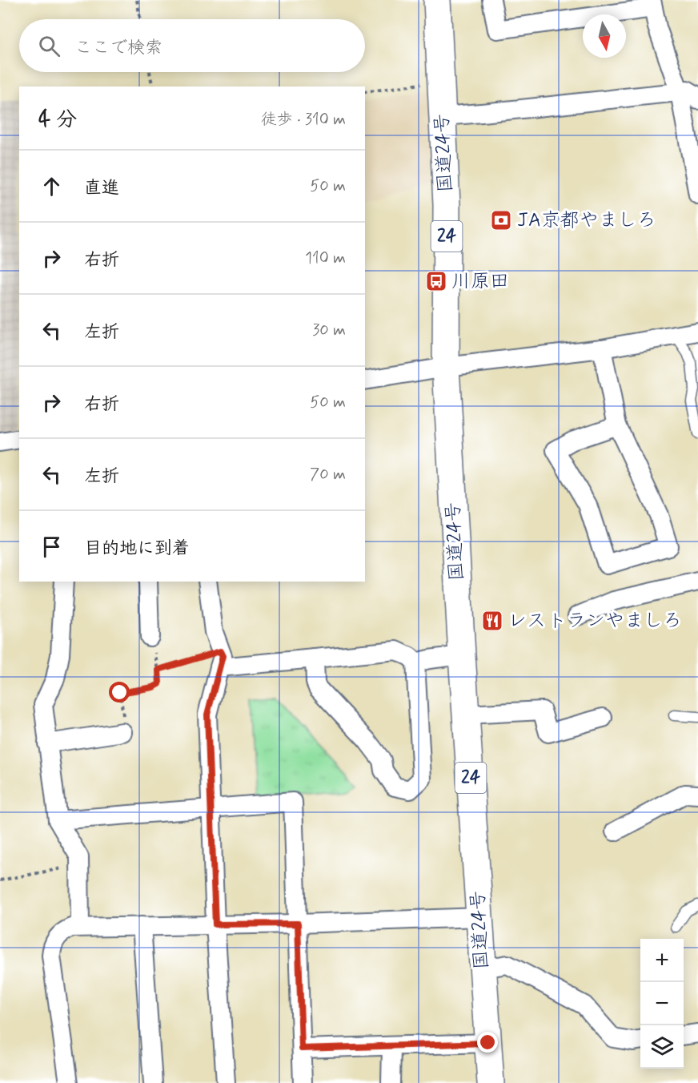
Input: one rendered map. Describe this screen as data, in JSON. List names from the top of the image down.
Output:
{
  "streets": {
    "highway": ["国道24号", "24"]
  },
  "places": {
    "bank": ["JA京都やましろ"],
    "bus stop": ["川原田"],
    "restaurant": ["レストランやましろ"]
  },
  "north": "bottom",
  "page": {
    "search": "ここで検索",
    "heading": ["4 分", "徒歩 · 310 m"],
    "list": [
      ["直進", "50 m"],
      ["右折", "110 m"],
      ["左折", "30 m"],
      ["右折", "50 m"],
      ["左折", "70 m"],
      "目的地に到着"
    ],
    "map_buttons": ["+", "−"]
  }
}
